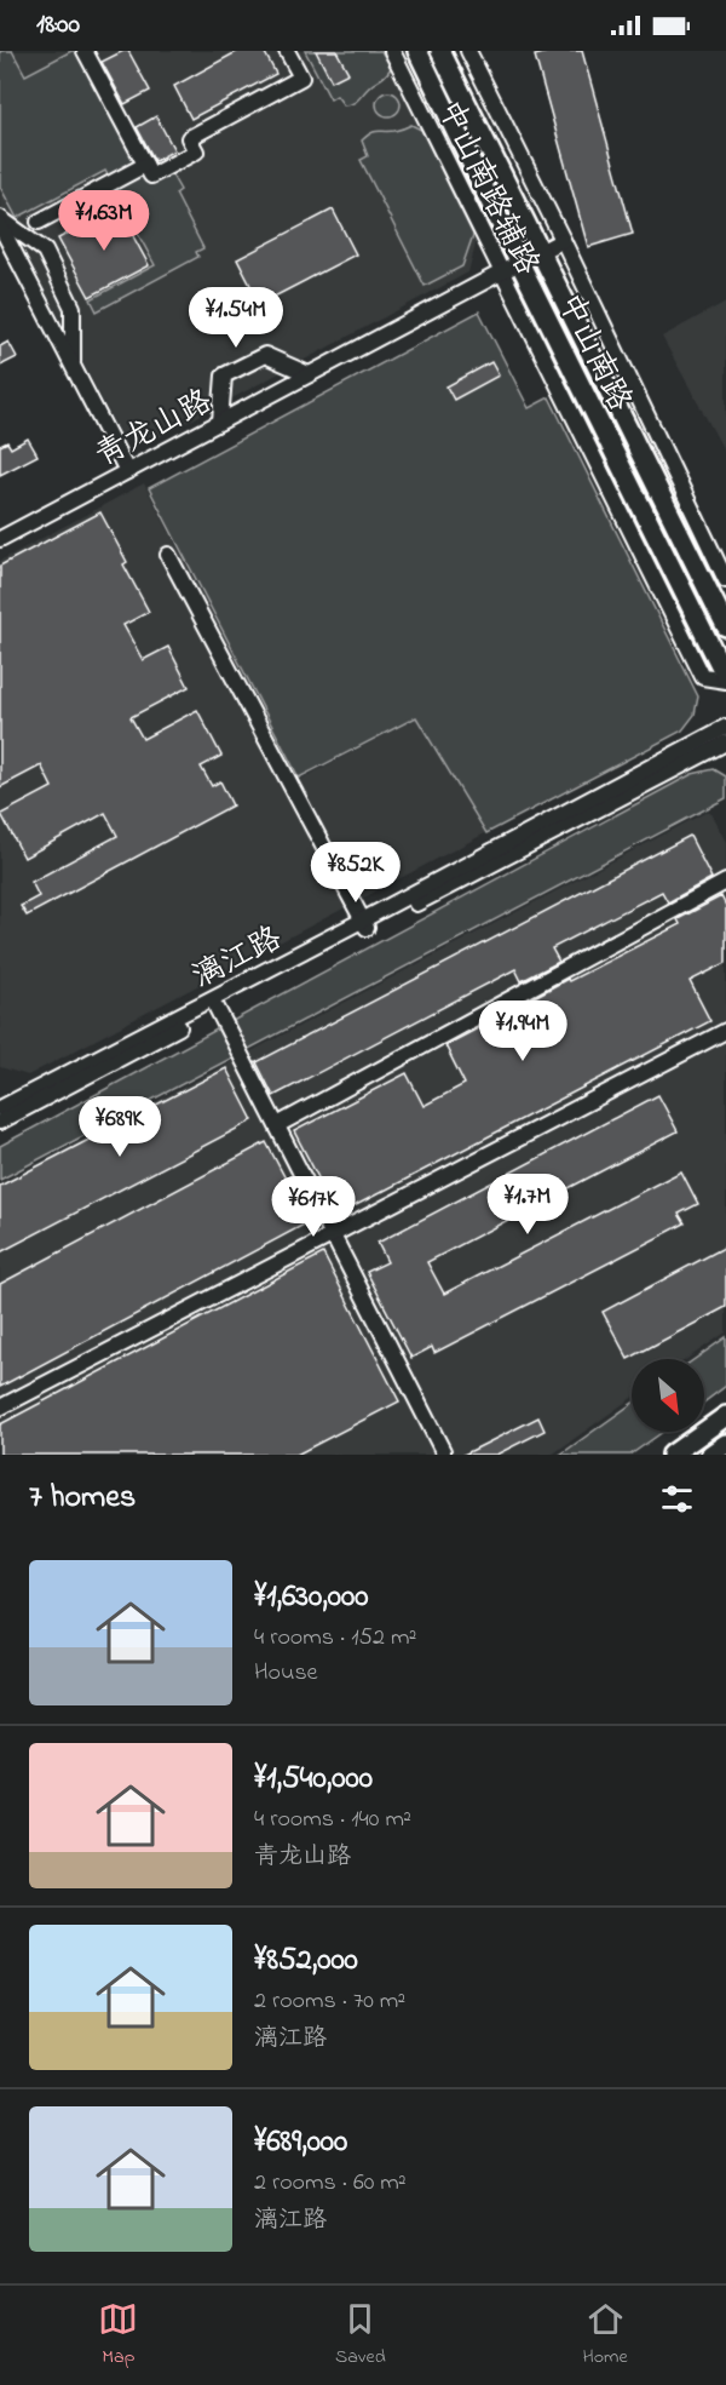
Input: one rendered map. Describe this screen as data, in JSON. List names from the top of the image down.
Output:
{
  "streets": {
    "main road": ["中山南路"],
    "street": ["中山南路辅路", "青龙山路", "漓江路"]
  },
  "crossings": [
    ["中山南路辅路", "中山南路"],
    ["中山南路辅路", "青龙山路"],
    ["中山南路", "青龙山路"]
  ],
  "north": "bottom right",
  "page": {
    "status": "18:00",
    "price": [
      "¥1.63M",
      "¥1.54M",
      "¥852K",
      "¥1.94M",
      "¥689K",
      "¥1.7M",
      "¥617K"
    ],
    "heading": "7 homes",
    "list": [
      {
        "name": "¥1,630,000",
        "note": "4 rooms · 152 m² · House"
      },
      {
        "name": "¥1,540,000",
        "note": "4 rooms · 140 m² · 青龙山路"
      },
      {
        "name": "¥852,000",
        "note": "2 rooms · 70 m² · 漓江路"
      },
      {
        "name": "¥689,000",
        "note": "2 rooms · 60 m² · 漓江路"
      }
    ],
    "tabs": ["Map", "Saved", "Home"]
  }
}
